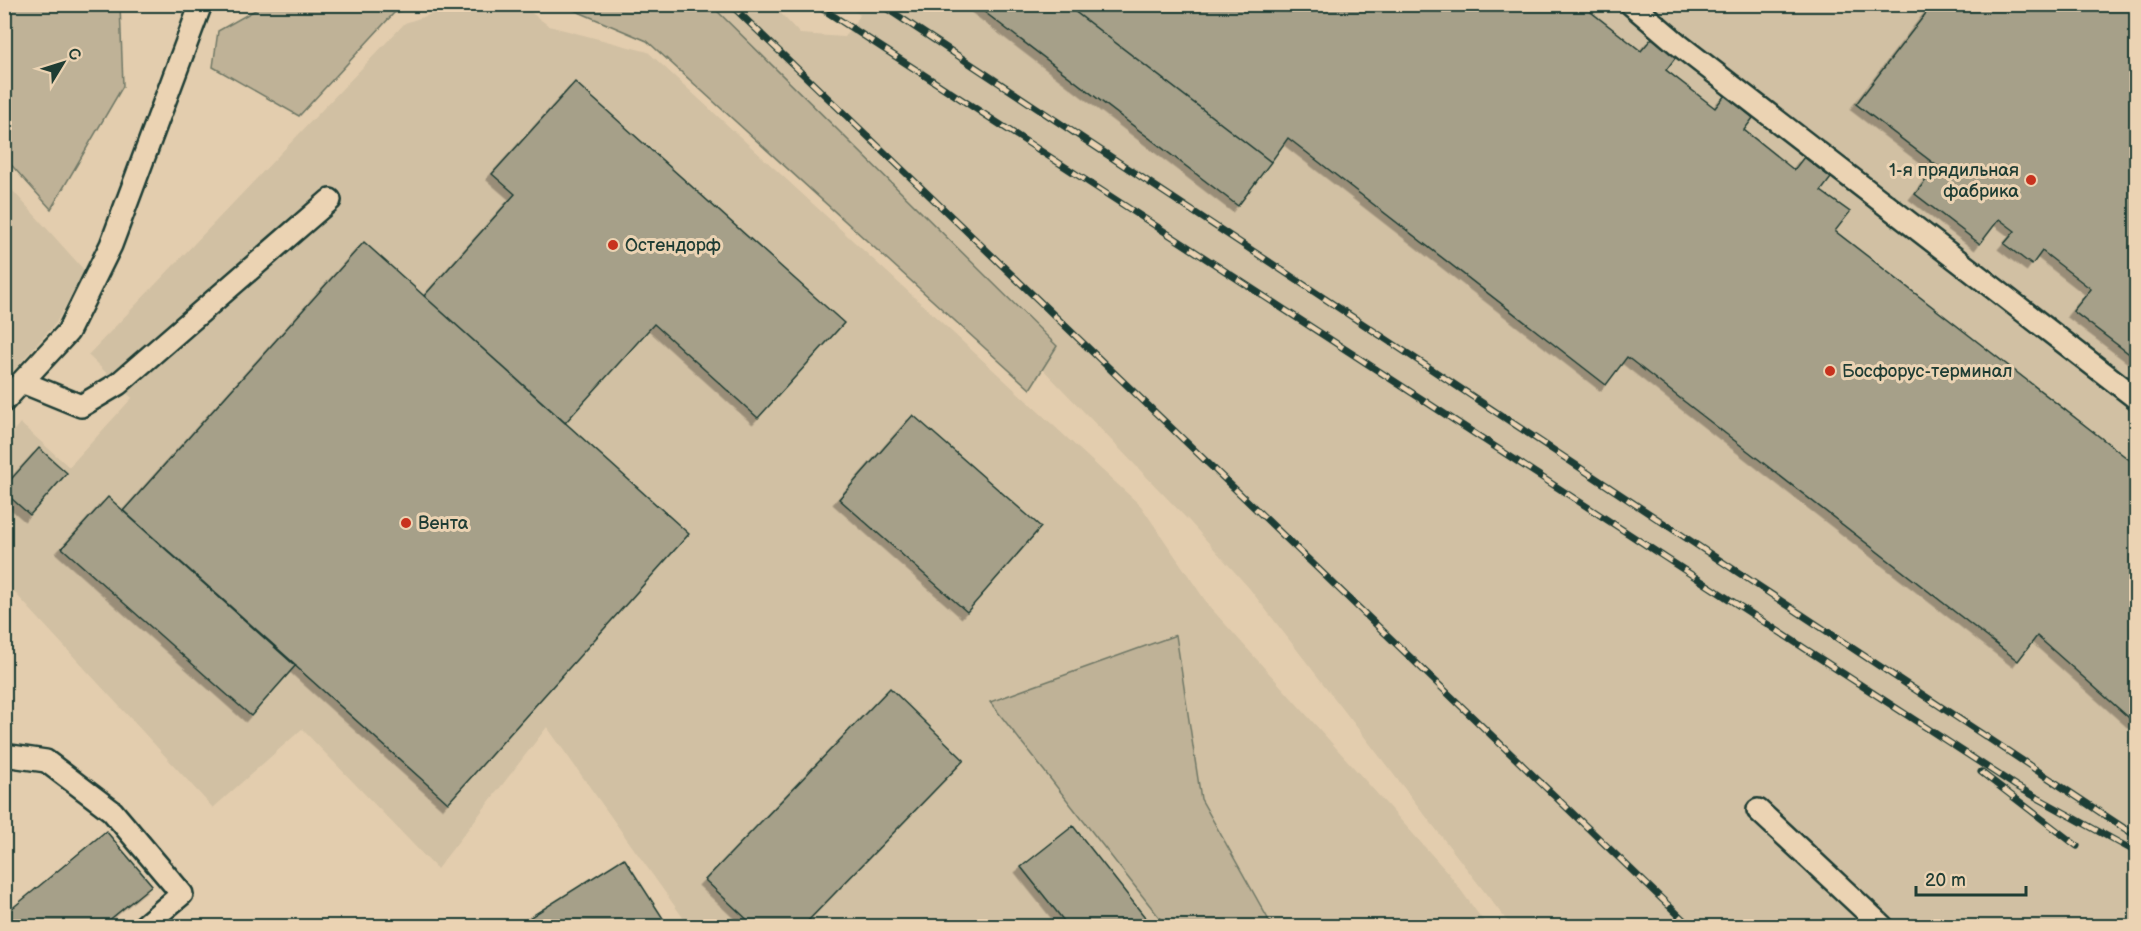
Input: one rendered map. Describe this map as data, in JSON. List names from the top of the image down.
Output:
{
  "places": [
    "1-я прядильная фабрика",
    "Остендорф",
    "Босфорус-терминал",
    "Вента"
  ],
  "scale_bar": "20 m",
  "north": "top right"
}
